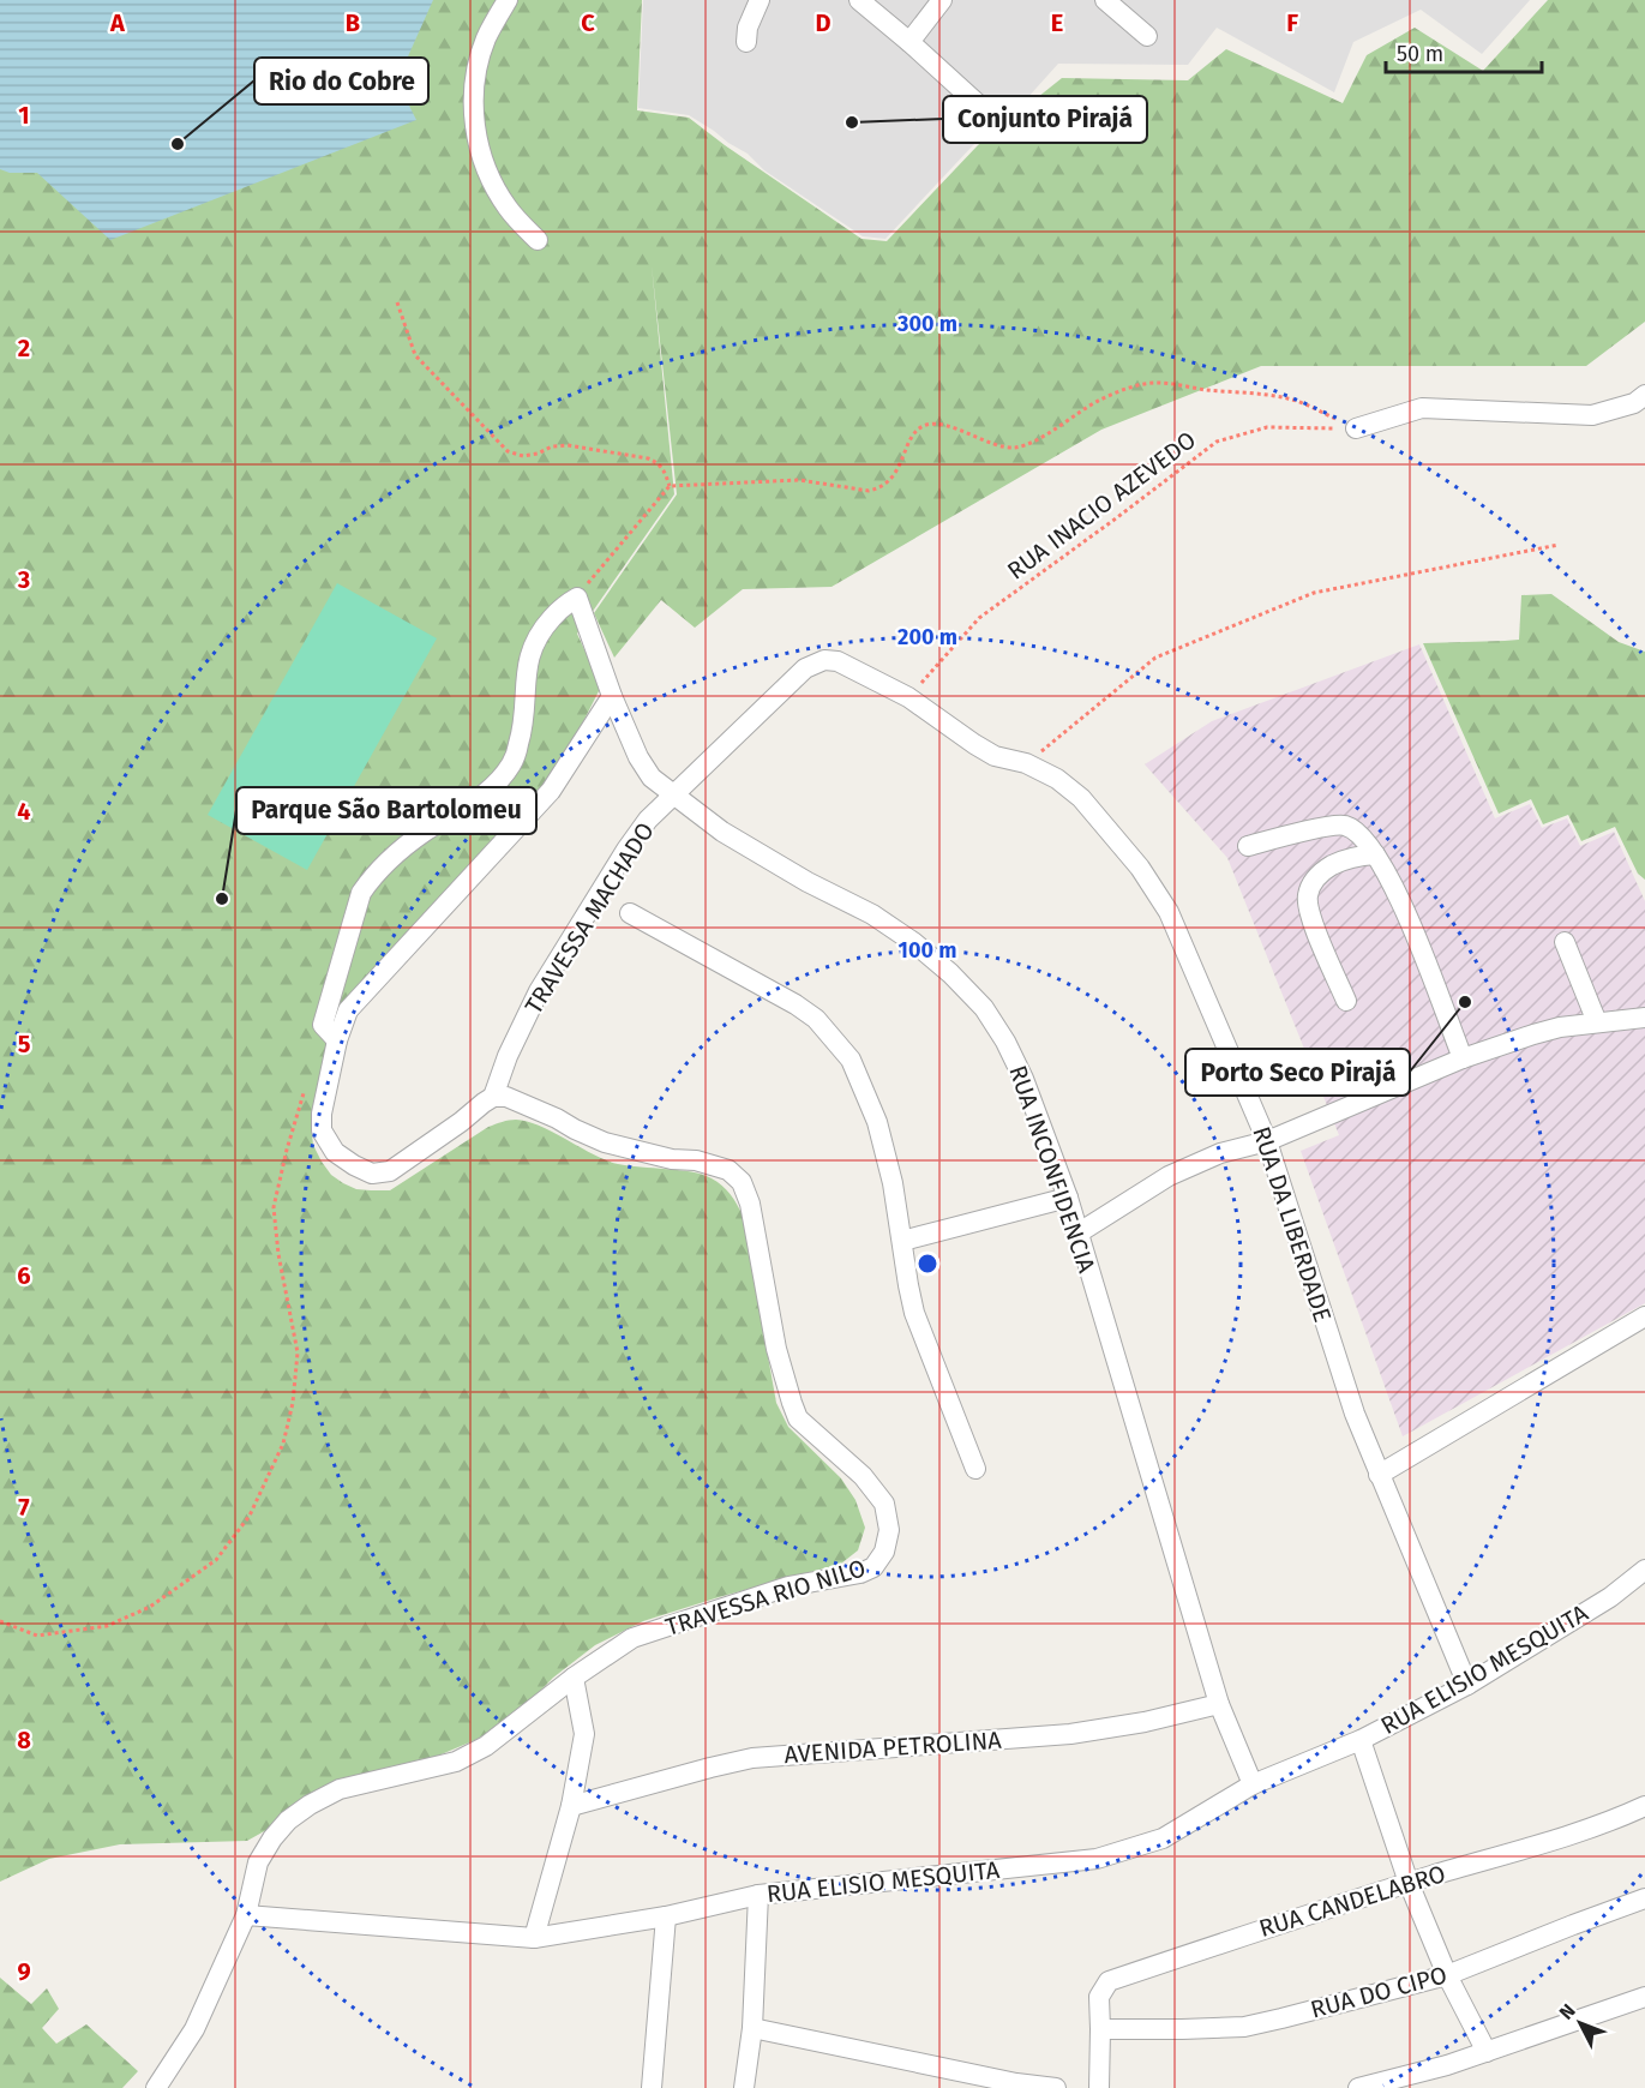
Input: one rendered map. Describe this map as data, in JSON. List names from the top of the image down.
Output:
{
  "streets": {
    "street": [
      "TRAVESSA MACHADO",
      "RUA INCONFIDENCIA",
      "RUA DA LIBERDADE",
      "TRAVESSA RIO NILO",
      "RUA ELISIO MESQUITA",
      "AVENIDA PETROLINA",
      "RUA CANDELABRO",
      "RUA DO CIPO"
    ],
    "path": ["RUA INACIO AZEVEDO"]
  },
  "crossings": [
    ["RUA INACIO AZEVEDO", "RUA DA LIBERDADE"],
    ["TRAVESSA MACHADO", "RUA INCONFIDENCIA"],
    ["TRAVESSA MACHADO", "RUA DA LIBERDADE"],
    ["TRAVESSA MACHADO", "TRAVESSA RIO NILO"],
    ["RUA INCONFIDENCIA", "RUA ELISIO MESQUITA"],
    ["RUA INCONFIDENCIA", "AVENIDA PETROLINA"],
    ["RUA DA LIBERDADE", "RUA ELISIO MESQUITA"],
    ["TRAVESSA RIO NILO", "RUA ELISIO MESQUITA"],
    ["RUA CANDELABRO", "RUA DO CIPO"]
  ],
  "places": [
    "Conjunto Pirajá",
    "Rio do Cobre",
    "Parque São Bartolomeu",
    "Porto Seco Pirajá"
  ],
  "scale_bar": "50 m",
  "north": "top left",
  "grid": {
    "columns": [
      "A",
      "B",
      "C",
      "D",
      "E",
      "F"
    ],
    "rows": [
      "1",
      "2",
      "3",
      "4",
      "5",
      "6",
      "7",
      "8",
      "9"
    ]
  },
  "rings": ["300 m", "200 m", "100 m"]
}
